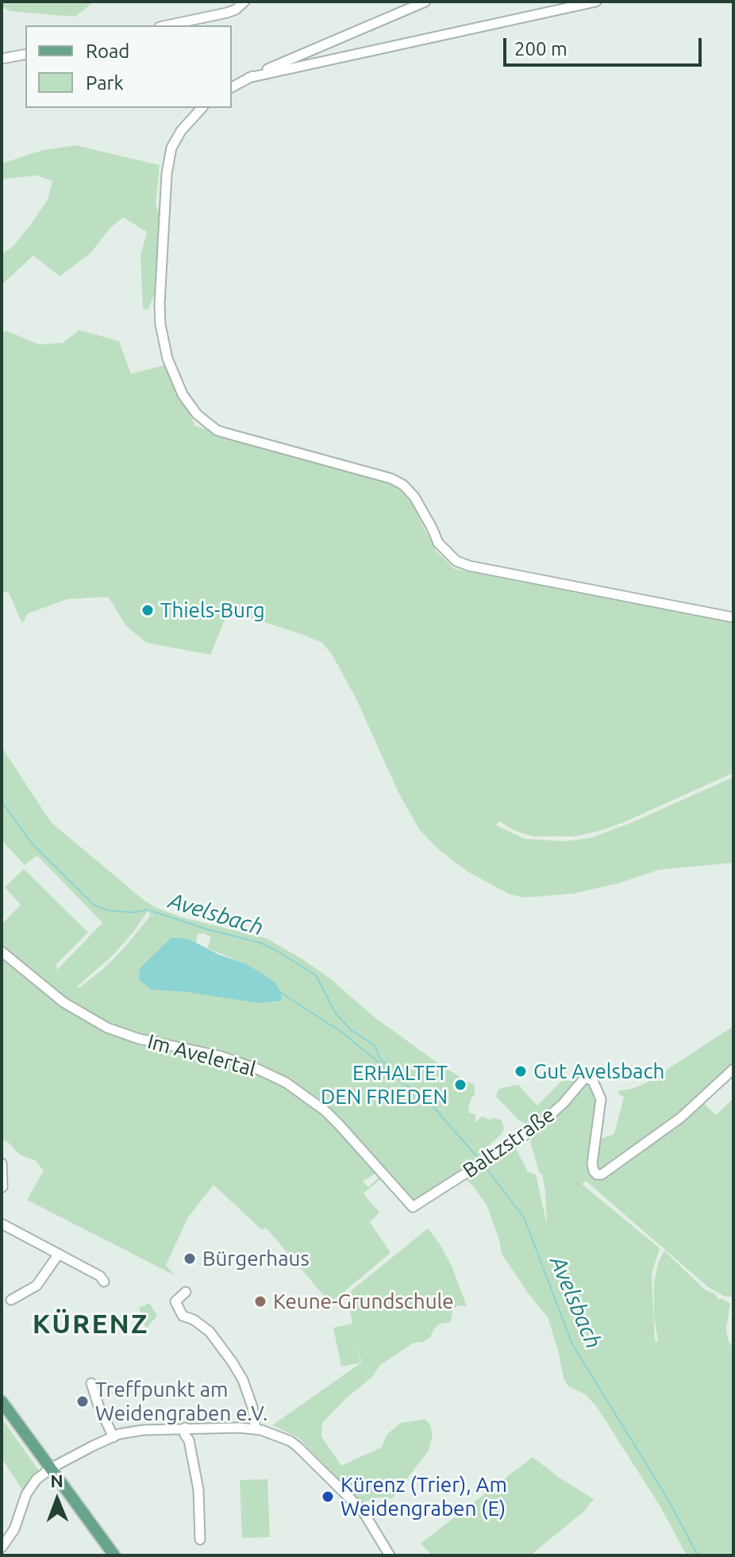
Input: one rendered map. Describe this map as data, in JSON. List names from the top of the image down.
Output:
{
  "streets": {
    "street": ["Im Avelertal", "Baltzstraße"]
  },
  "crossings": [
    ["Im Avelertal", "Baltzstraße"]
  ],
  "districts": ["KÜRENZ"],
  "water": ["Avelsbach"],
  "places": [
    "Thiels-Burg",
    "Gut Avelsbach",
    "ERHALTET DEN FRIEDEN",
    "Bürgerhaus",
    "Keune-Grundschule",
    "Treffpunkt am Weidengraben e.V.",
    "Kürenz (Trier), Am Weidengraben (E)"
  ],
  "legend": ["Road", "Park"],
  "scale_bar": "200 m",
  "north": "top"
}
